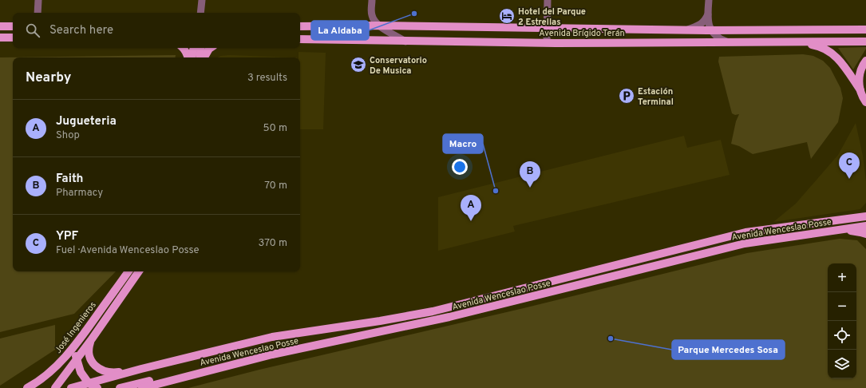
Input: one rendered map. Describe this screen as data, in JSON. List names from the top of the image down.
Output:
{
  "streets": {
    "main road": ["Avenida Brígido Terán", "Avenida Wenceslao Posse", "José Ingenieros"]
  },
  "places": {
    "other": ["La Aldaba", "Macro", "Parque Mercedes Sosa"],
    "hotel": ["Hotel del Parque 2 Estrellas"],
    "school or university": ["Conservatorio De Musica"],
    "parking": ["Estación Terminal"]
  },
  "page": {
    "search": "Search here",
    "heading": ["Nearby", "3 results"],
    "list": [
      {
        "mark": "A",
        "name": "Jugueteria",
        "note": "Shop",
        "value": "50 m"
      },
      {
        "mark": "B",
        "name": "Faith",
        "note": "Pharmacy",
        "value": "70 m"
      },
      {
        "mark": "C",
        "name": "YPF",
        "note": "Fuel · Avenida Wenceslao Posse",
        "value": "370 m"
      }
    ],
    "pins": ["C", "B", "A"],
    "map_buttons": ["+", "−"]
  }
}
